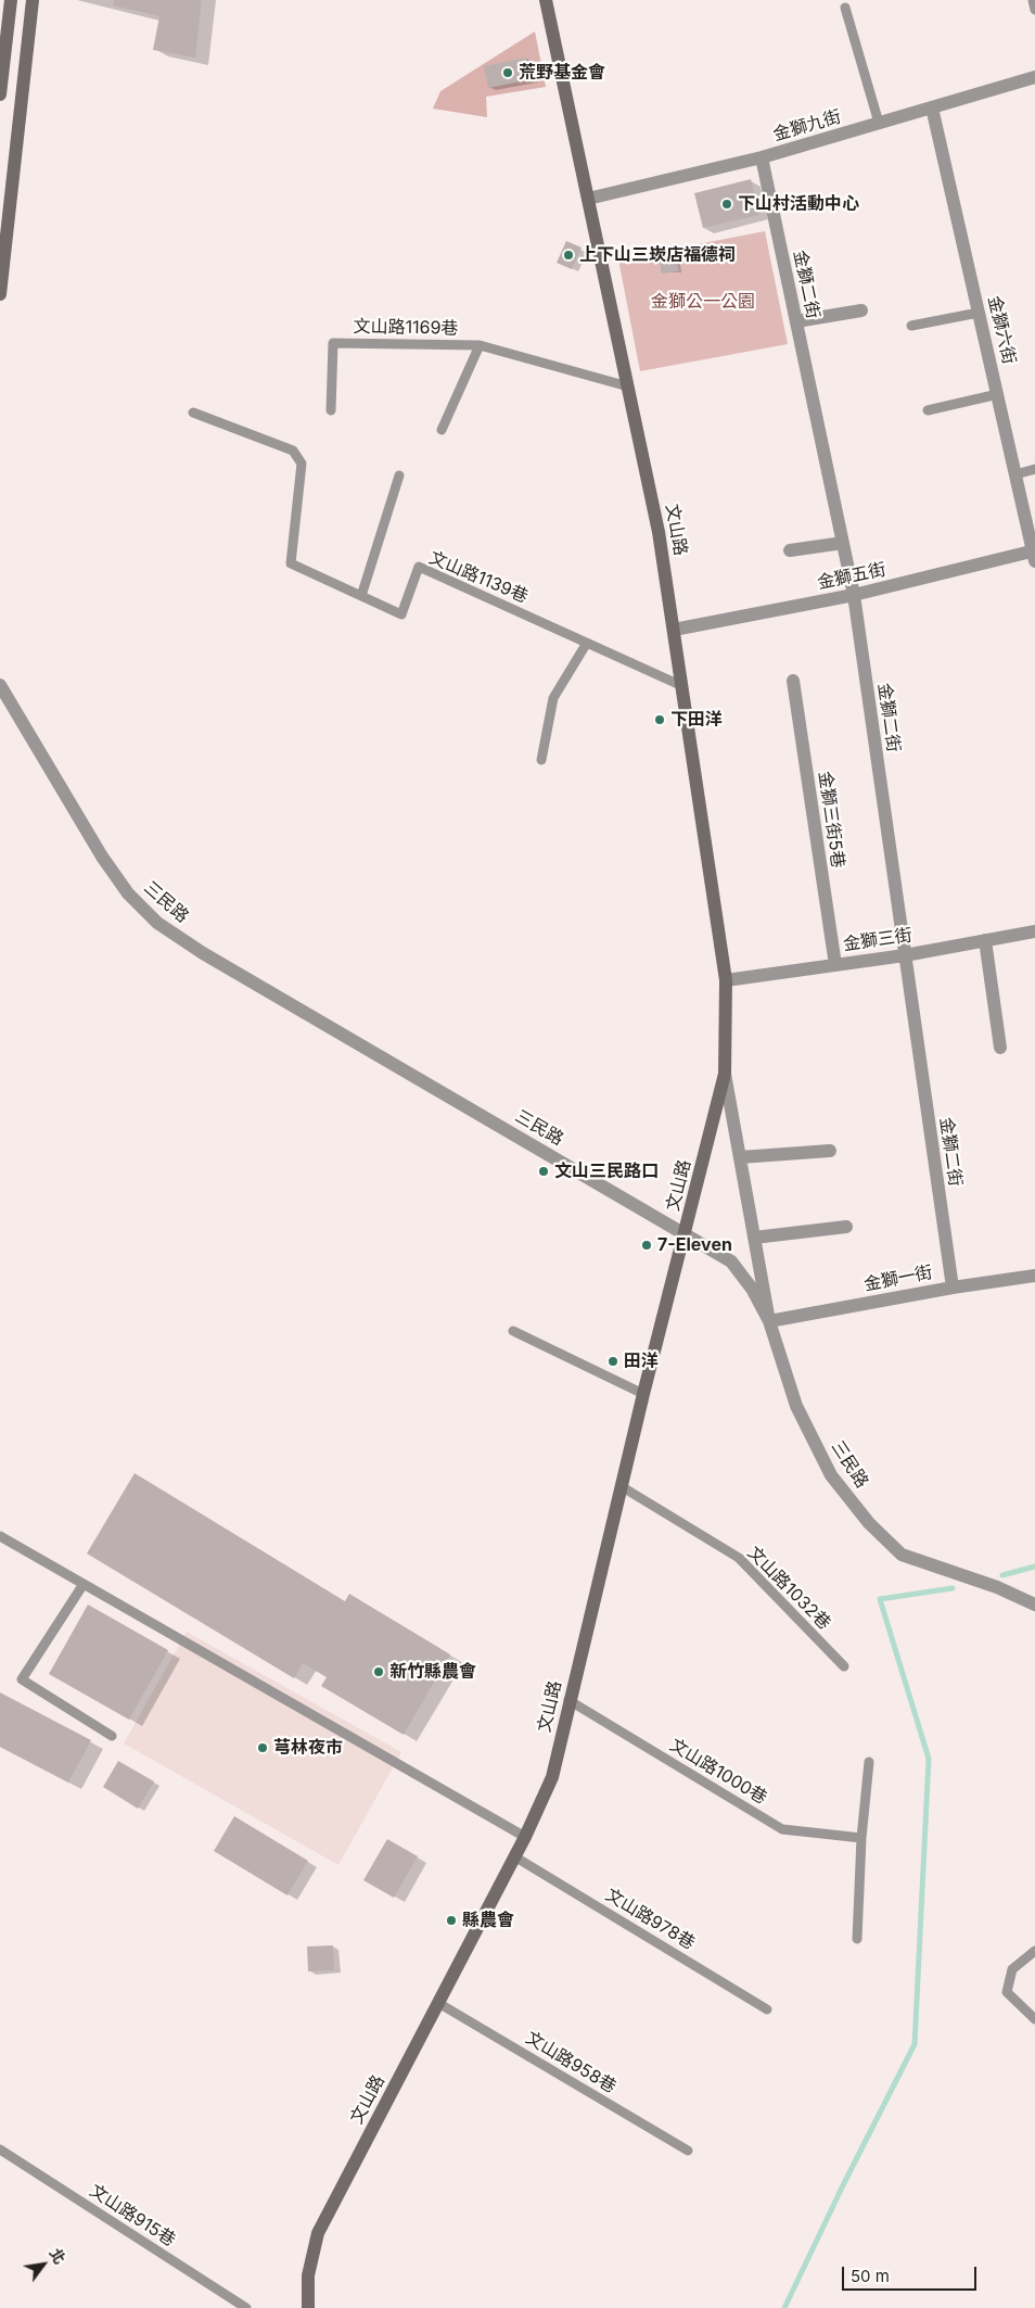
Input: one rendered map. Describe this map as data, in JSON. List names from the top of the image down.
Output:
{
  "streets": {
    "main road": ["文山路"],
    "street": [
      "金獅九街",
      "金獅二街",
      "金獅六街",
      "金獅五街",
      "金獅三街5巷",
      "三民路",
      "金獅三街",
      "金獅一街"
    ],
    "lane": [
      "文山路1169巷",
      "文山路1139巷",
      "文山路1032巷",
      "文山路1000巷",
      "文山路978巷",
      "文山路958巷",
      "文山路915巷"
    ]
  },
  "crossings": [
    ["金獅九街", "金獅二街"],
    ["金獅九街", "金獅六街"],
    ["金獅九街", "文山路"],
    ["金獅二街", "金獅五街"],
    ["金獅二街", "金獅三街"],
    ["金獅二街", "金獅一街"],
    ["文山路1169巷", "文山路"],
    ["金獅六街", "金獅五街"],
    ["文山路", "金獅五街"],
    ["文山路", "文山路1139巷"],
    ["文山路", "三民路"],
    ["文山路", "金獅三街"],
    ["文山路", "金獅一街"],
    ["文山路", "文山路1032巷"],
    ["文山路", "文山路1000巷"],
    ["文山路", "文山路978巷"],
    ["文山路", "文山路958巷"],
    ["金獅三街5巷", "金獅三街"],
    ["三民路", "金獅一街"]
  ],
  "parks": ["金獅公一公園"],
  "places": [
    "荒野基金會",
    "下山村活動中心",
    "上下山三崁店福德祠",
    "下田洋",
    "文山三民路口",
    "7-Eleven",
    "田洋",
    "新竹縣農會",
    "芎林夜市",
    "縣農會"
  ],
  "scale_bar": "50 m",
  "north": "top right"
}
